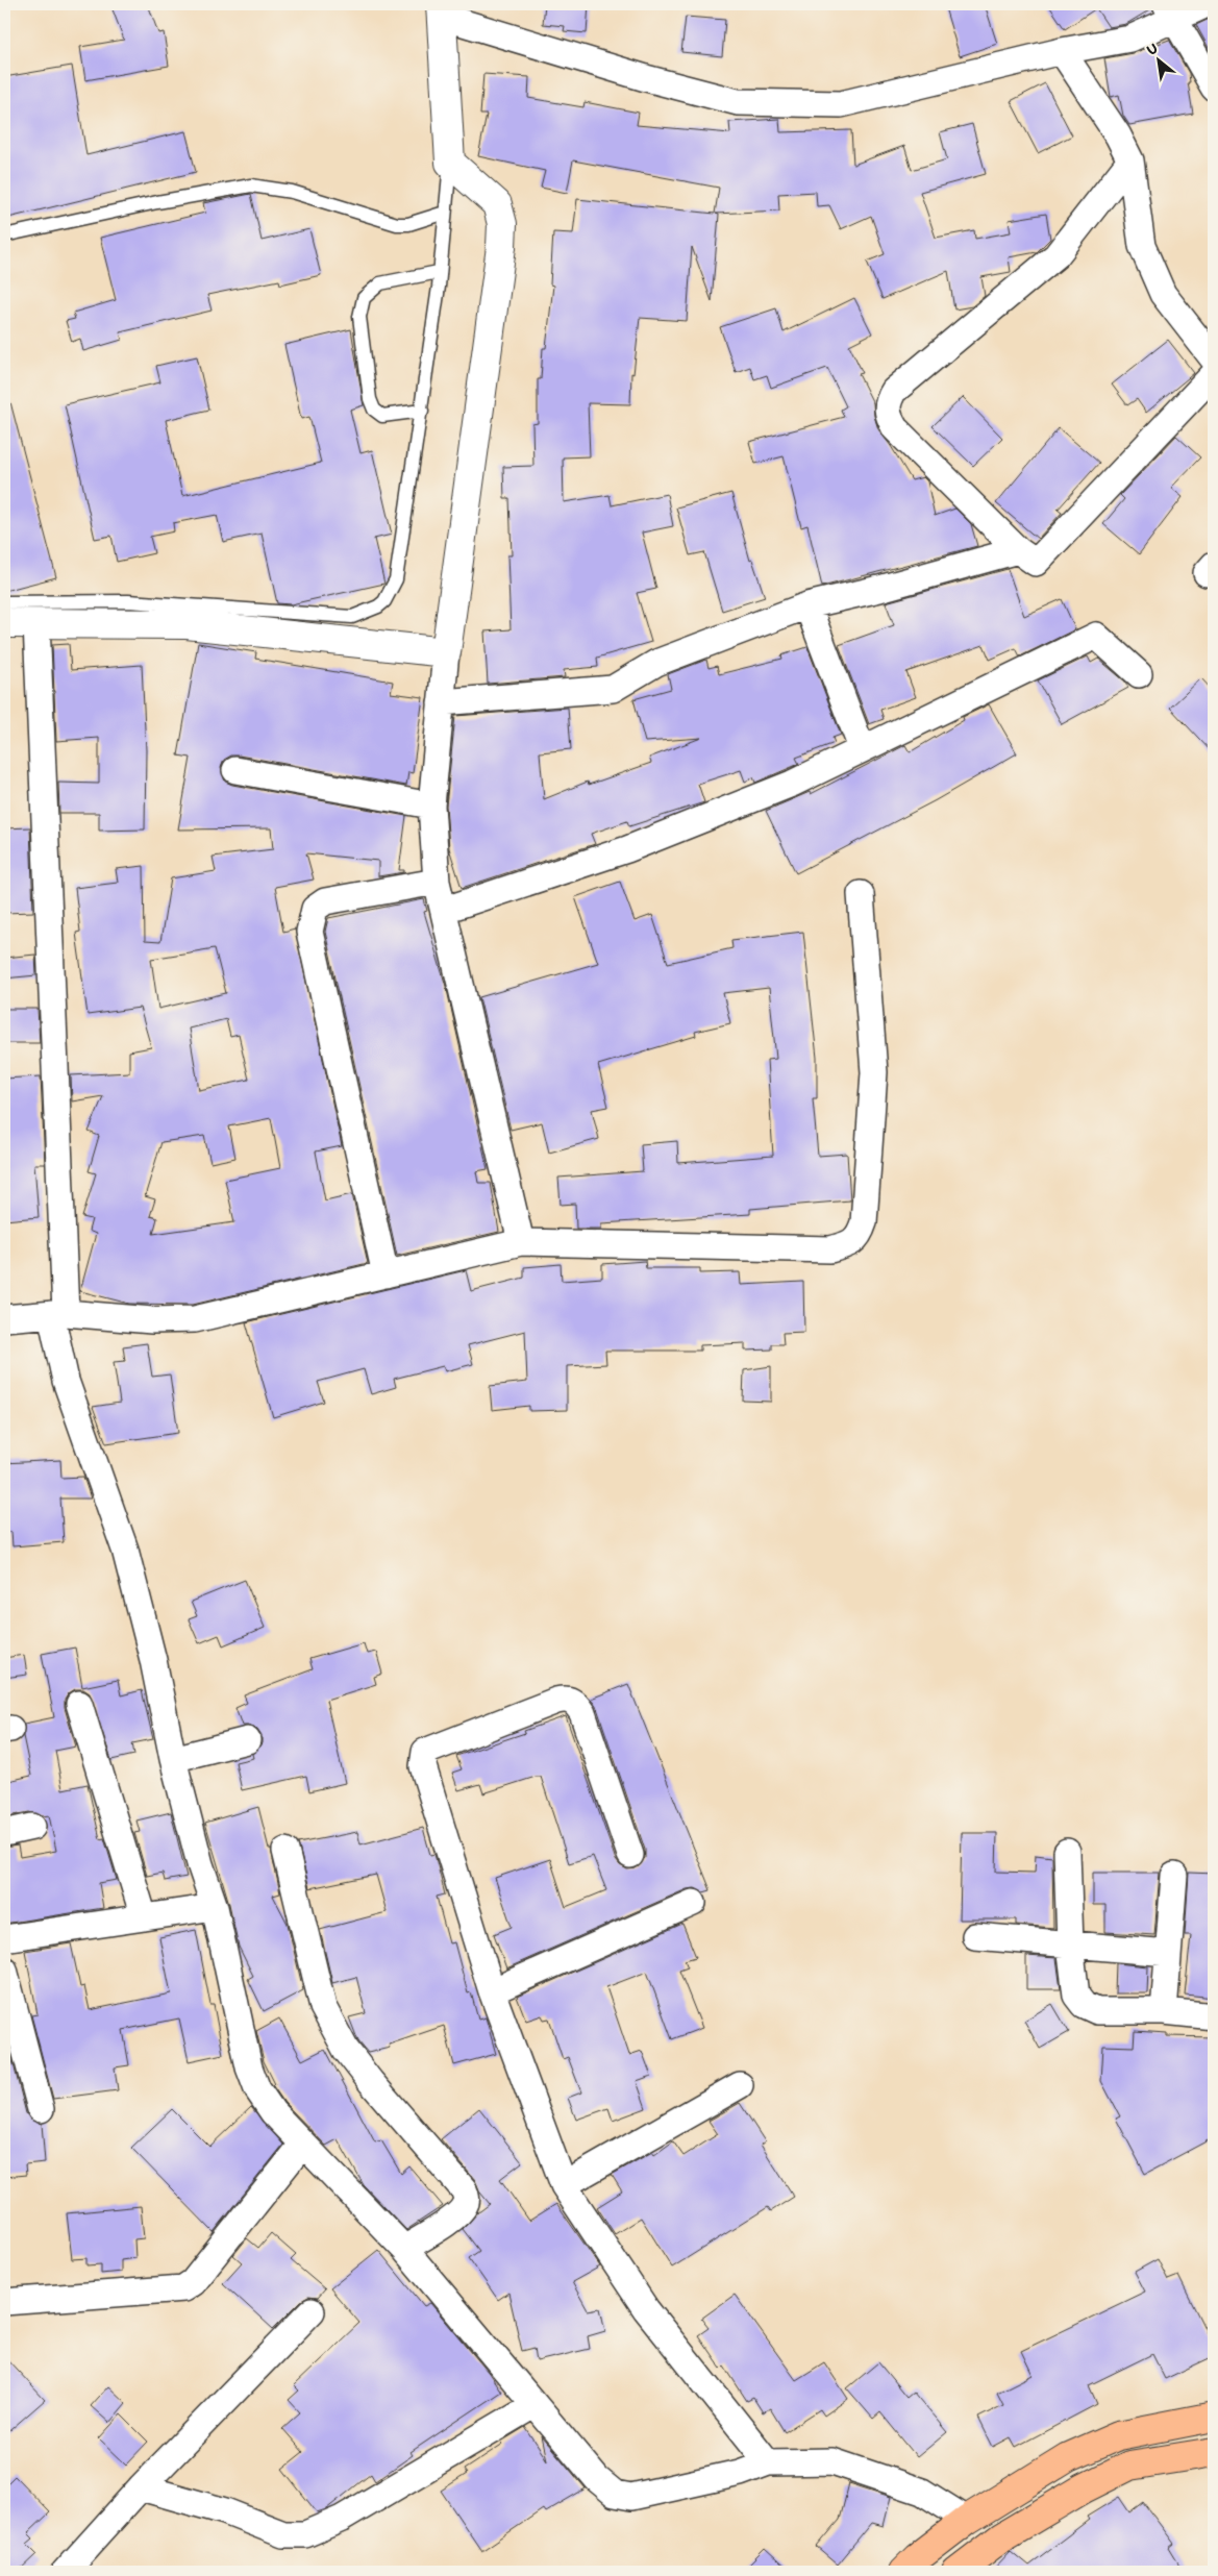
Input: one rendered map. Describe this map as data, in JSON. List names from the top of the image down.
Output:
{
  "north": "top left"
}
